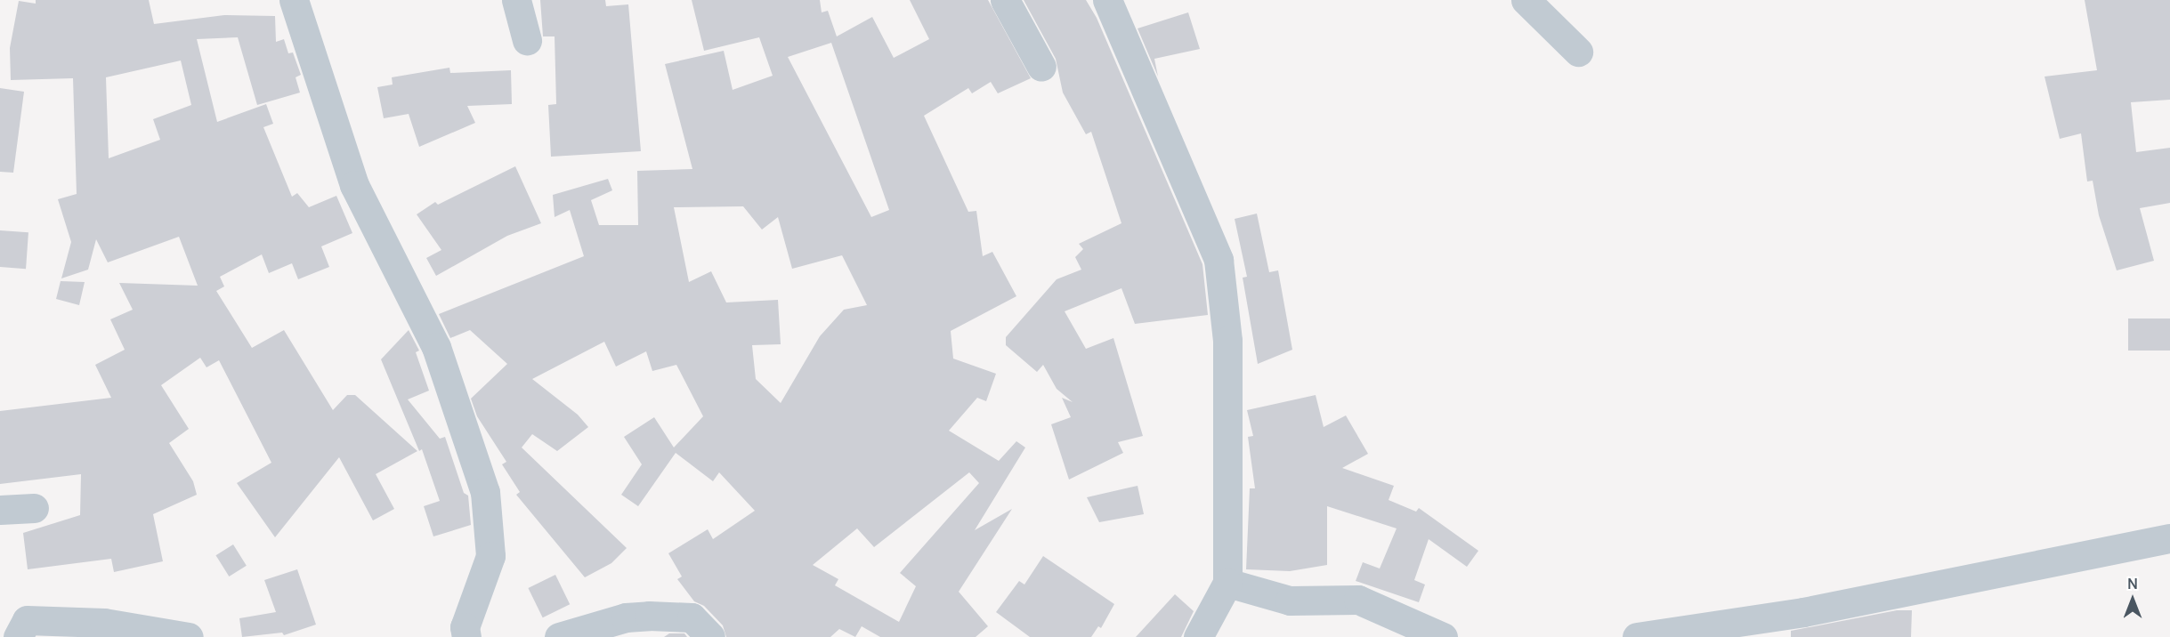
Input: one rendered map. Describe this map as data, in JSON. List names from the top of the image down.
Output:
{
  "north": "top"
}
